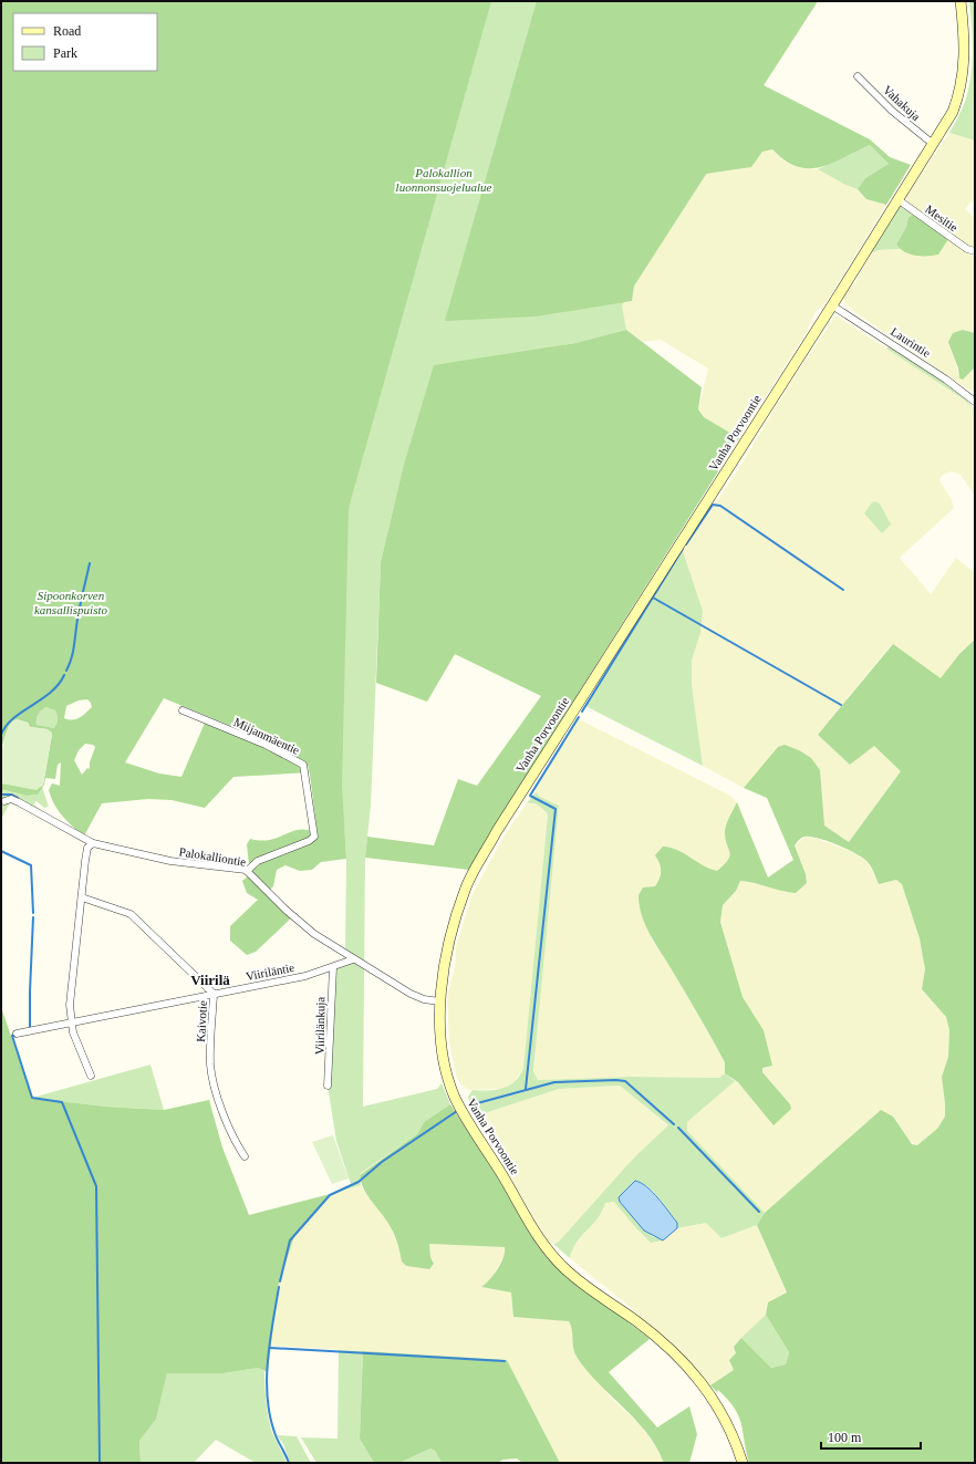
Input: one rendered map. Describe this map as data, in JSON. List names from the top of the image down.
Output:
{
  "streets": {
    "street": [
      "Vahakuja",
      "Mesitie",
      "Laurintie",
      "Vanha Porvoontie",
      "Miijanmäentie",
      "Palokalliontie",
      "Viiriläntie",
      "Kaivotie",
      "Viirilänkuja"
    ]
  },
  "crossings": [
    ["Vahakuja", "Vanha Porvoontie"],
    ["Mesitie", "Vanha Porvoontie"],
    ["Laurintie", "Vanha Porvoontie"],
    ["Miijanmäentie", "Palokalliontie"],
    ["Palokalliontie", "Viiriläntie"],
    ["Viiriläntie", "Kaivotie"],
    ["Viiriläntie", "Viirilänkuja"]
  ],
  "districts": ["Viirilä"],
  "parks": ["Palokallion luonnonsuojelualue", "Sipoonkorven kansallispuisto"],
  "legend": ["Road", "Park"],
  "scale_bar": "100 m"
}
